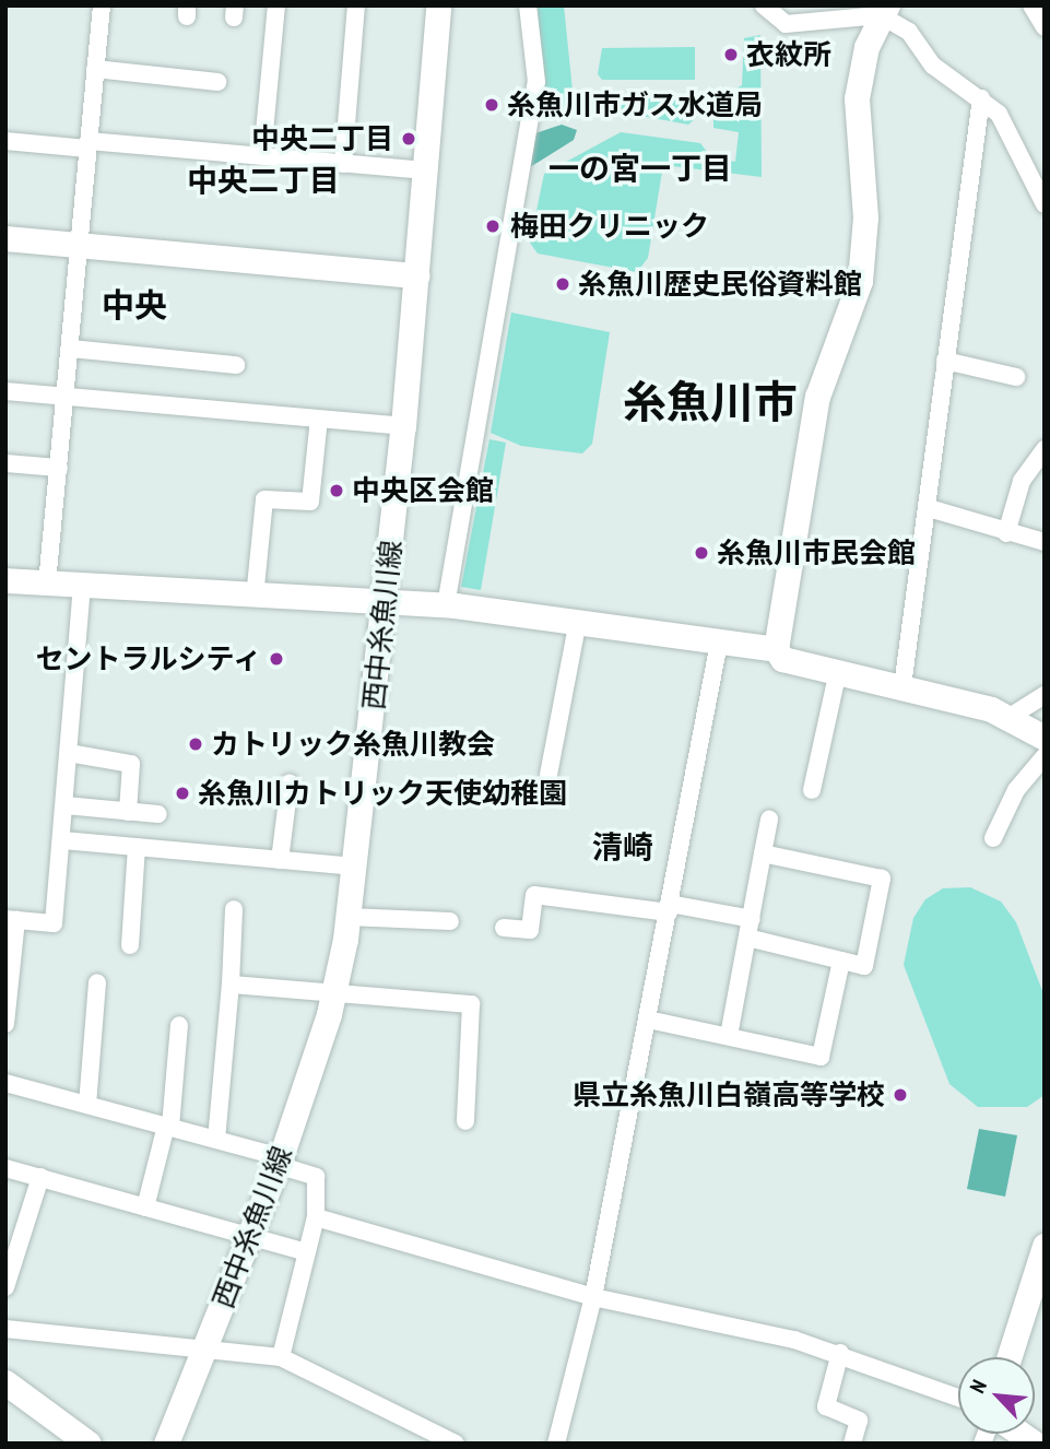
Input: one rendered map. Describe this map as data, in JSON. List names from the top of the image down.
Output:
{
  "streets": {
    "street": ["西中糸魚川線"]
  },
  "districts": [
    "一の宮一丁目",
    "中央二丁目",
    "中央",
    "糸魚川市",
    "清崎"
  ],
  "places": [
    "衣紋所",
    "糸魚川市ガス水道局",
    "中央二丁目",
    "梅田クリニック",
    "糸魚川歴史民俗資料館",
    "中央区会館",
    "糸魚川市民会館",
    "セントラルシティ",
    "カトリック糸魚川教会",
    "糸魚川カトリック天使幼稚園",
    "県立糸魚川白嶺高等学校"
  ],
  "north": "top left"
}
